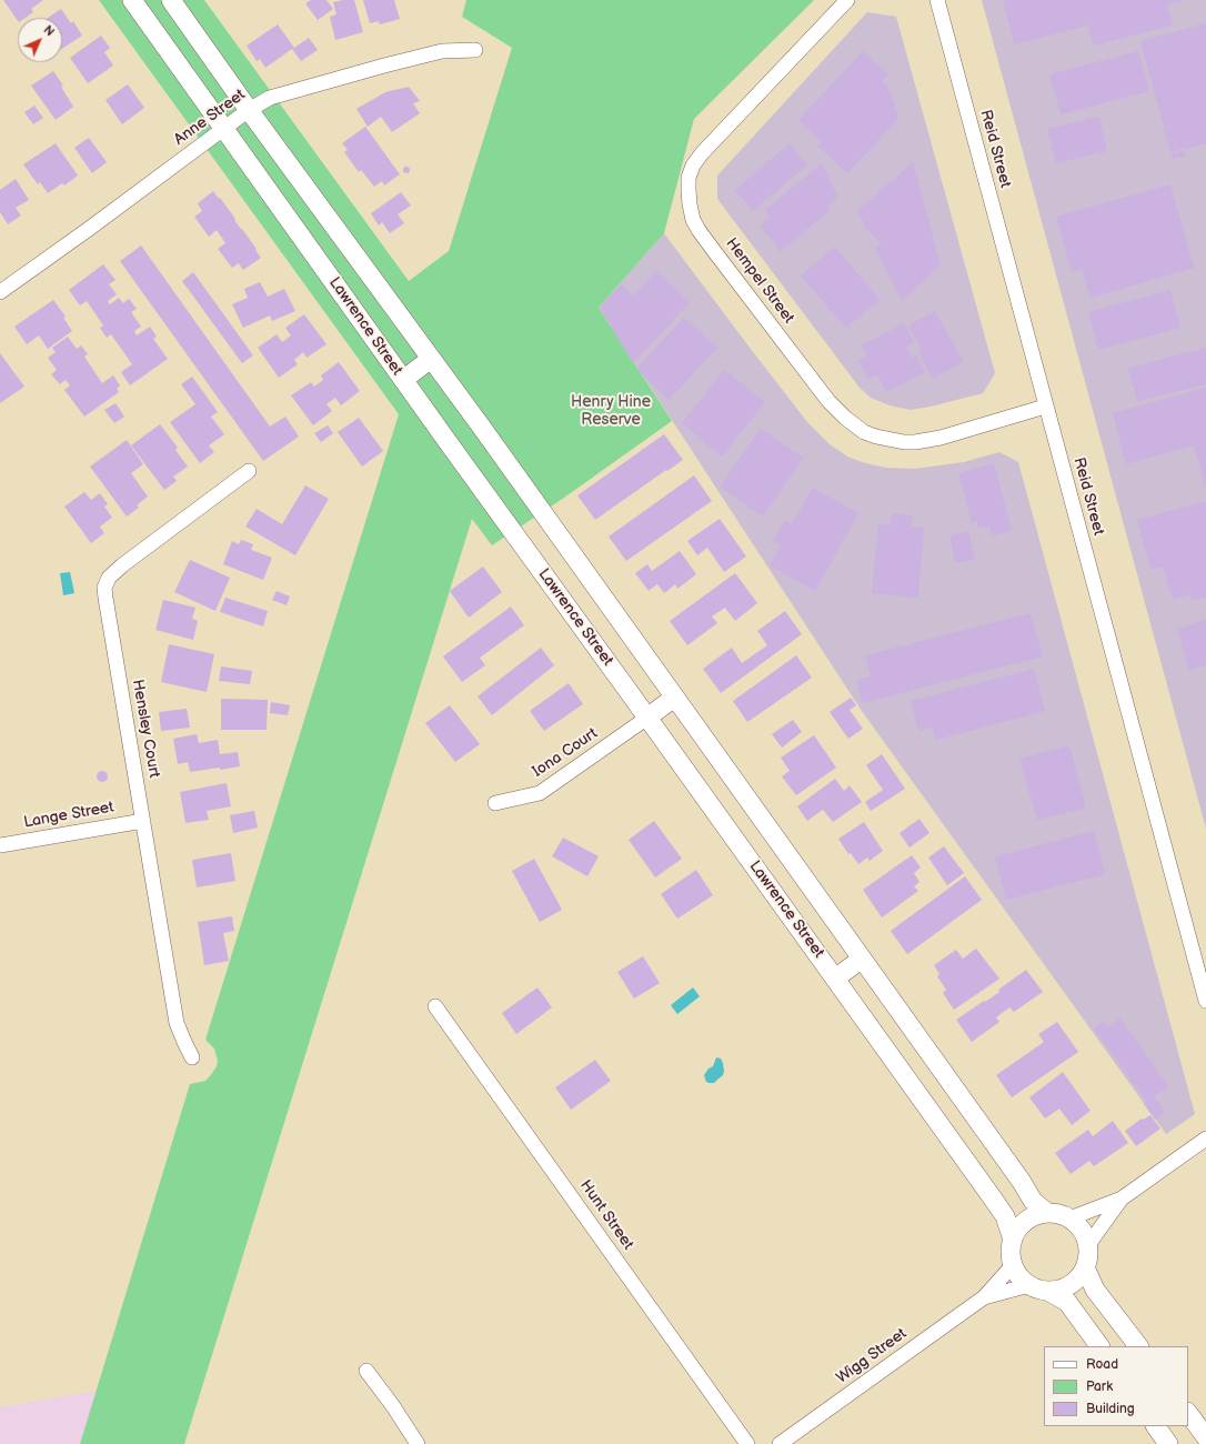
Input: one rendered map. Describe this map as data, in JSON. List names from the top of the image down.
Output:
{
  "streets": {
    "street": [
      "Anne Street",
      "Reid Street",
      "Hempel Street",
      "Lawrence Street",
      "Hensley Court",
      "Iona Court",
      "Lange Street",
      "Hunt Street",
      "Wigg Street"
    ]
  },
  "crossings": [
    ["Anne Street", "Lawrence Street"],
    ["Reid Street", "Hempel Street"],
    ["Lawrence Street", "Iona Court"],
    ["Lawrence Street", "Wigg Street"],
    ["Hensley Court", "Lange Street"]
  ],
  "parks": ["Henry Hine Reserve"],
  "legend": ["Road", "Park", "Building"],
  "north": "top right"
}
